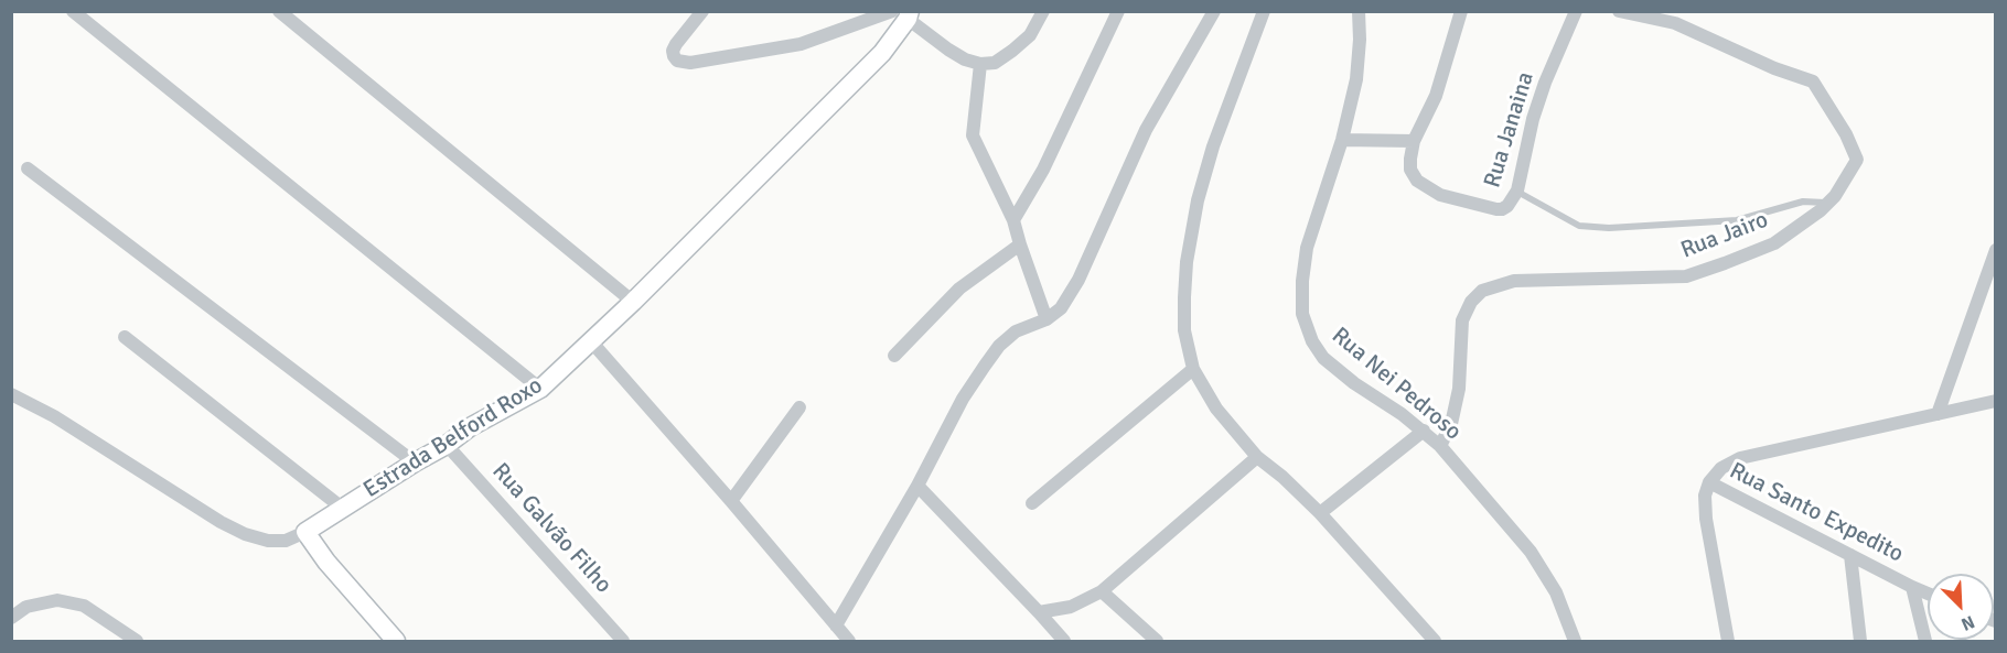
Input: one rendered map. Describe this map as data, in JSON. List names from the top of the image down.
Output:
{
  "streets": {
    "street": [
      "Rua Janaina",
      "Rua Jairo",
      "Rua Nei Pedroso",
      "Estrada Belford Roxo",
      "Rua Santo Expedito",
      "Rua Galvão Filho"
    ]
  },
  "crossings": [
    ["Rua Jairo", "Rua Nei Pedroso"],
    ["Estrada Belford Roxo", "Rua Galvão Filho"]
  ],
  "north": "bottom right"
}
